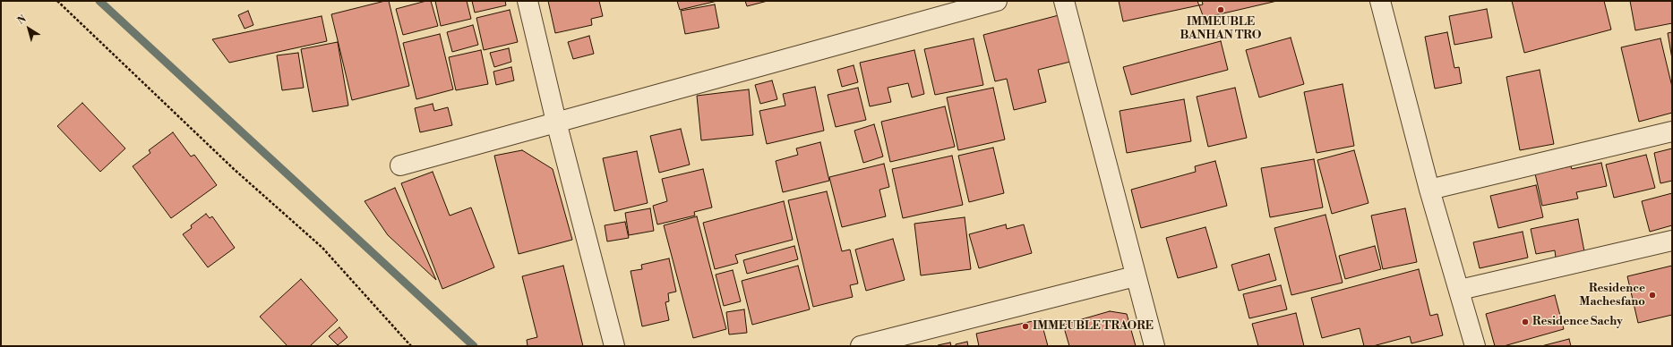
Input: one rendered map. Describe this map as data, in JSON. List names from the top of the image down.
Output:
{
  "places": [
    "IMMEUBLE BANHAN TRO",
    "Residence Machesfano",
    "Residence Sachy",
    "IMMEUBLE TRAORE"
  ],
  "north": "top left"
}
